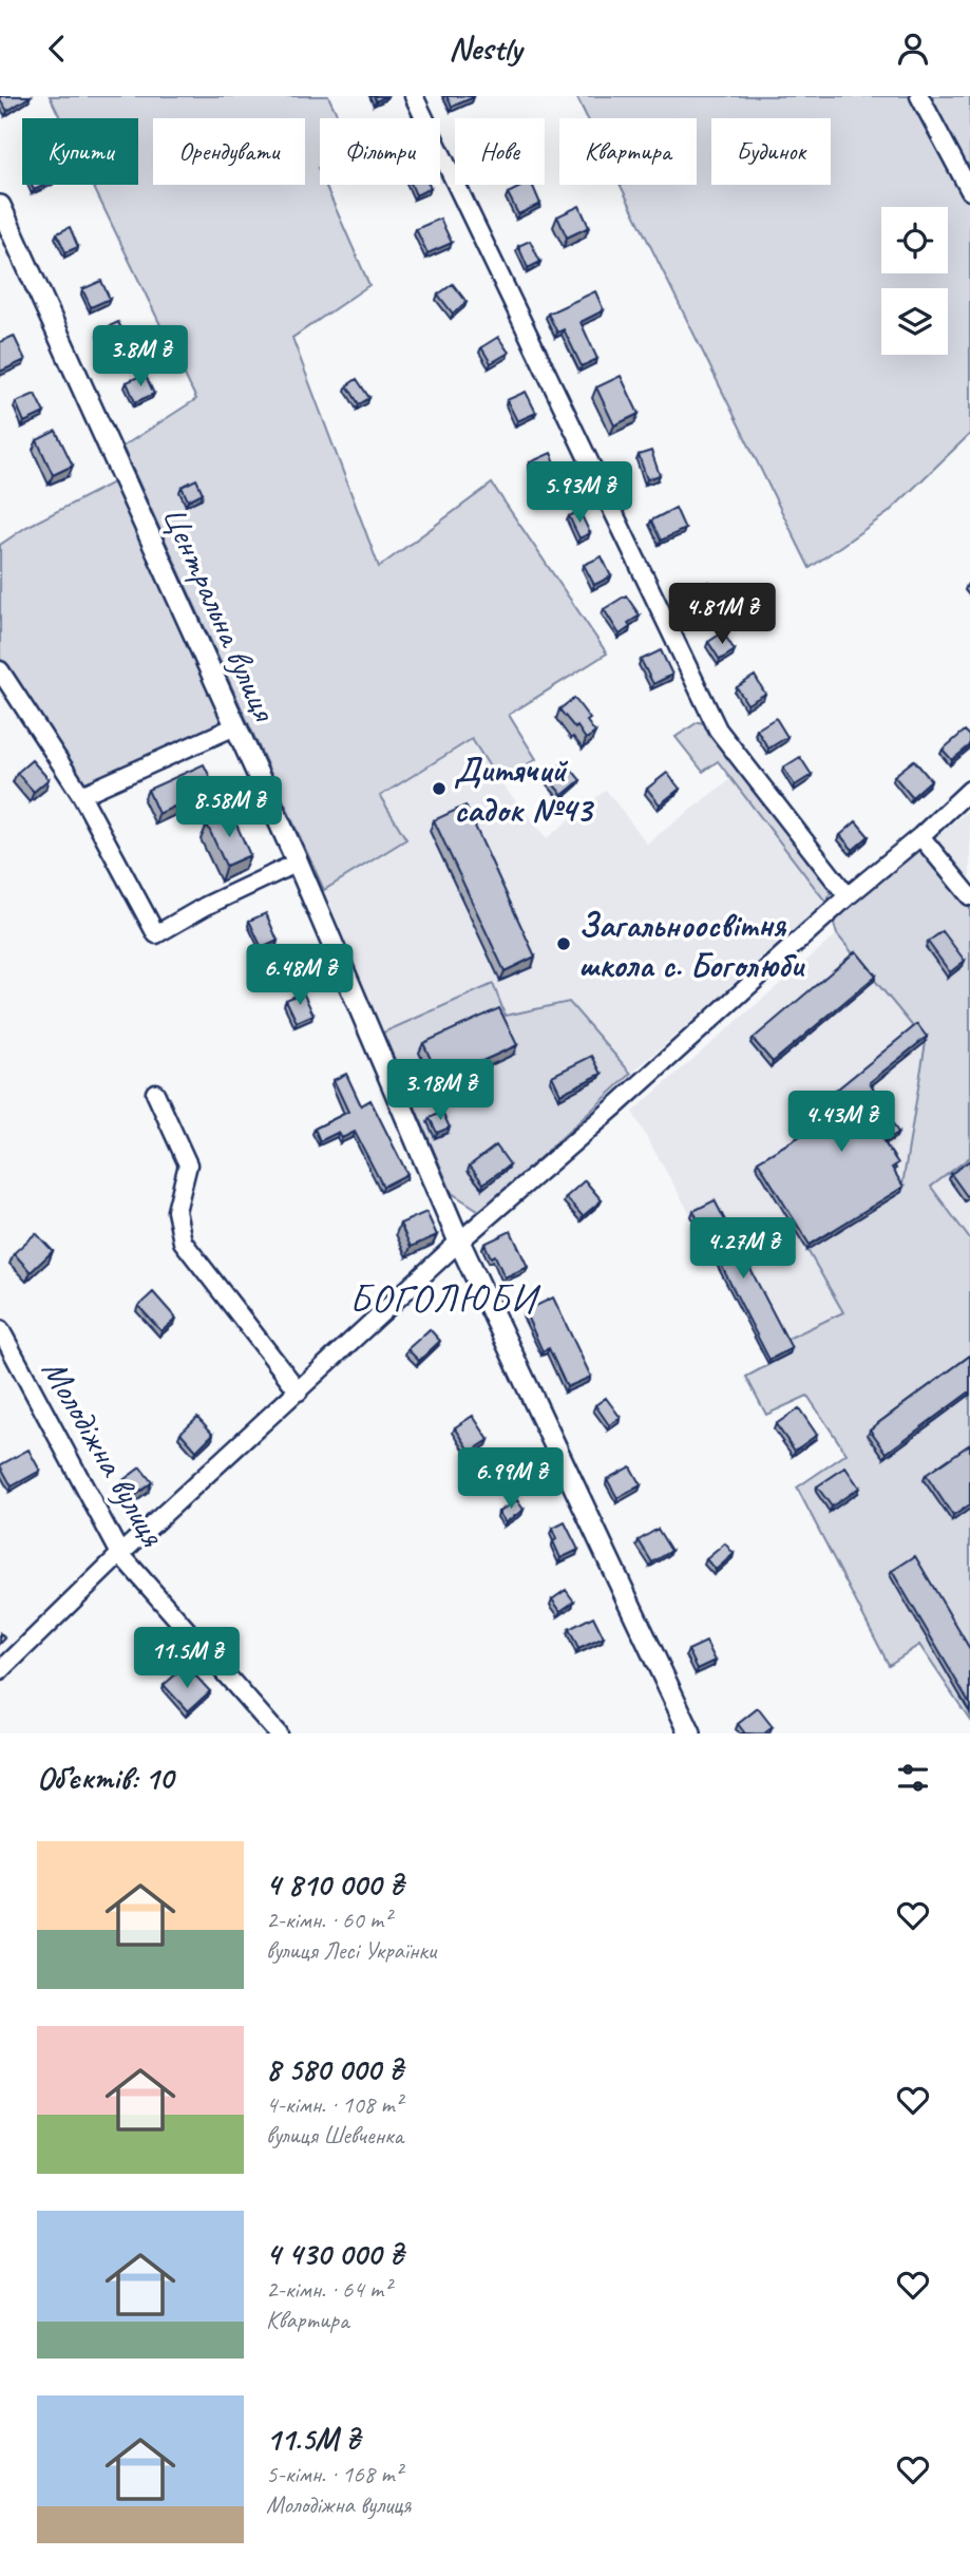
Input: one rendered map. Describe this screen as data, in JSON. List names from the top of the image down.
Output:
{
  "streets": {
    "street": ["Центральна вулиця", "Молодіжна вулиця"]
  },
  "districts": ["БОГОЛЮБИ"],
  "places": ["Дитячий садок №43", "Загальноосвітня школа с. Боголюби"],
  "page": {
    "header": "Nestly",
    "chip": [
      "Купити",
      "Орендувати",
      "Фільтри",
      "Нове",
      "Квартира",
      "Будинок"
    ],
    "price": [
      "3.8M ₴",
      "5.93M ₴",
      "4.81M ₴",
      "8.58M ₴",
      "6.48M ₴",
      "3.18M ₴",
      "4.43M ₴",
      "4.27M ₴",
      "6.99M ₴",
      "11.5M ₴"
    ],
    "heading": "Об’єктів: 10",
    "list": [
      {
        "name": "4 810 000 ₴",
        "note": "2-кімн. · 60 m² · вулиця Лесі Українки"
      },
      {
        "name": "8 580 000 ₴",
        "note": "4-кімн. · 108 m² · вулиця Шевченка"
      },
      {
        "name": "4 430 000 ₴",
        "note": "2-кімн. · 64 m² · Квартира"
      },
      {
        "name": "11.5M ₴",
        "note": "5-кімн. · 168 m² · Молодіжна вулиця"
      }
    ]
  }
}
